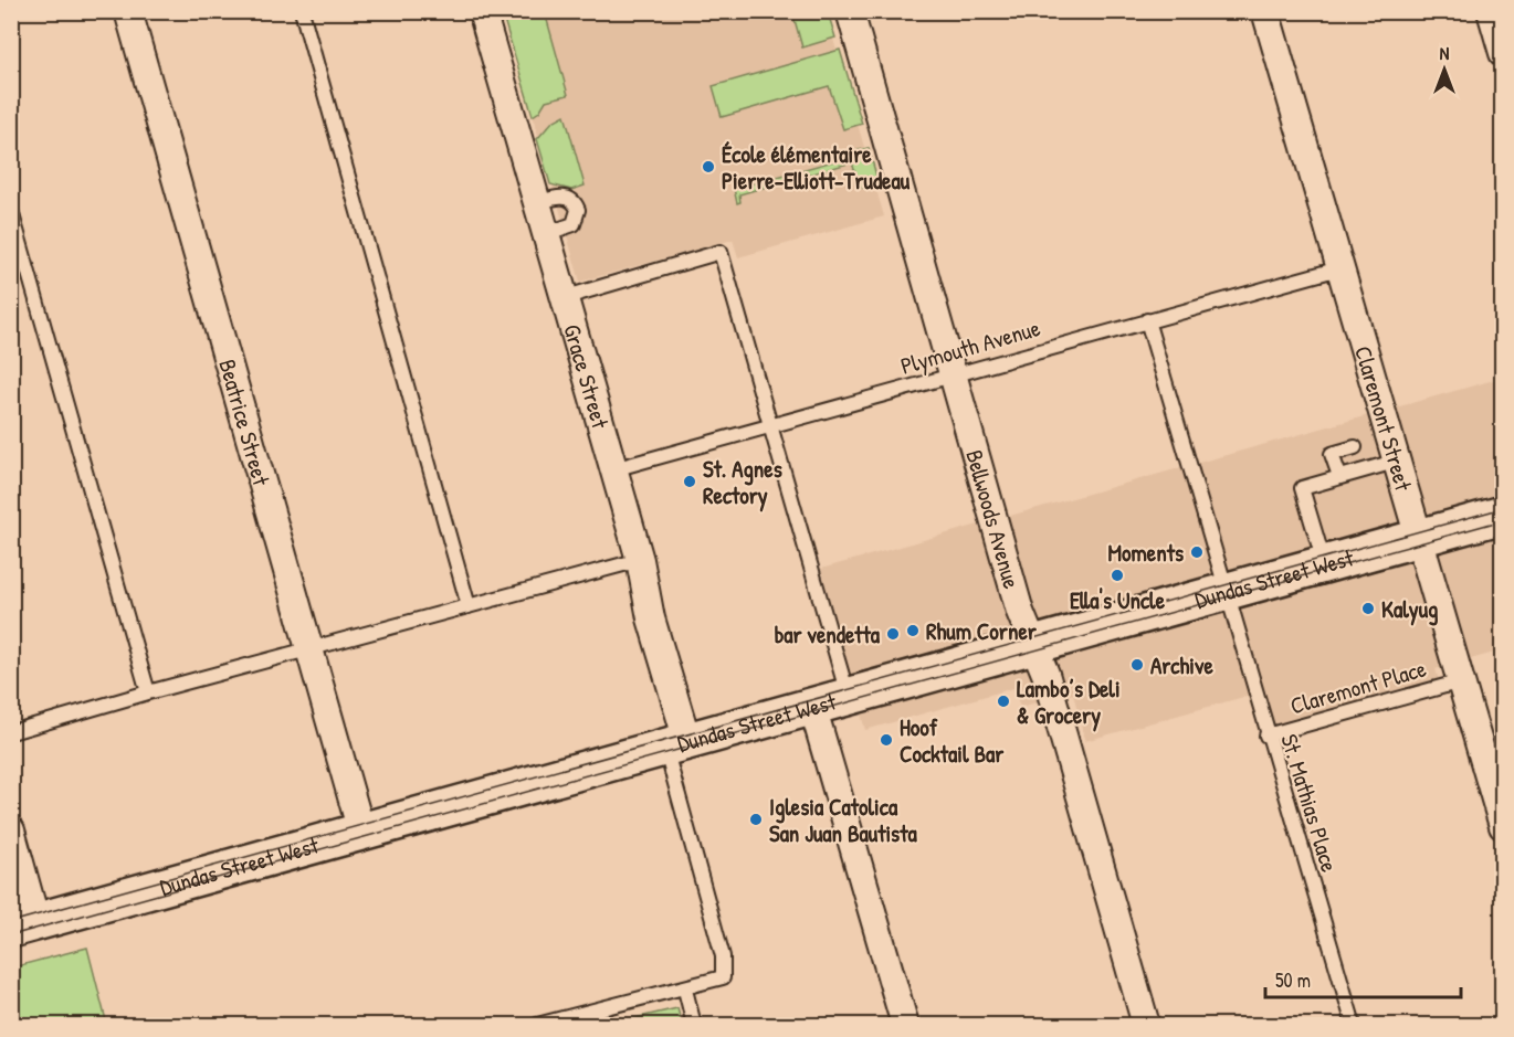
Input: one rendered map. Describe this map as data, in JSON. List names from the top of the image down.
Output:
{
  "streets": {
    "main road": ["Dundas Street West"],
    "street": [
      "Grace Street",
      "Claremont Street",
      "Beatrice Street",
      "Bellwoods Avenue"
    ],
    "lane": ["Plymouth Avenue", "Claremont Place", "St. Mathias Place"]
  },
  "crossings": [
    ["Plymouth Avenue", "Grace Street"],
    ["Plymouth Avenue", "Claremont Street"],
    ["Plymouth Avenue", "Bellwoods Avenue"],
    ["Plymouth Avenue", "St. Mathias Place"],
    ["Grace Street", "Dundas Street West"],
    ["Claremont Street", "Dundas Street West"],
    ["Claremont Street", "Claremont Place"],
    ["Beatrice Street", "Dundas Street West"],
    ["Bellwoods Avenue", "Dundas Street West"],
    ["Dundas Street West", "St. Mathias Place"],
    ["Claremont Place", "St. Mathias Place"]
  ],
  "places": [
    "École élémentaire Pierre-Elliott-Trudeau",
    "St. Agnes Rectory",
    "Moments",
    "Ella's Uncle",
    "Kalyug",
    "Rhum Corner",
    "bar vendetta",
    "Archive",
    "Lambo’s Deli & Grocery",
    "Hoof Cocktail Bar",
    "Iglesia Catolica San Juan Bautista"
  ],
  "scale_bar": "50 m",
  "north": "top"
}
